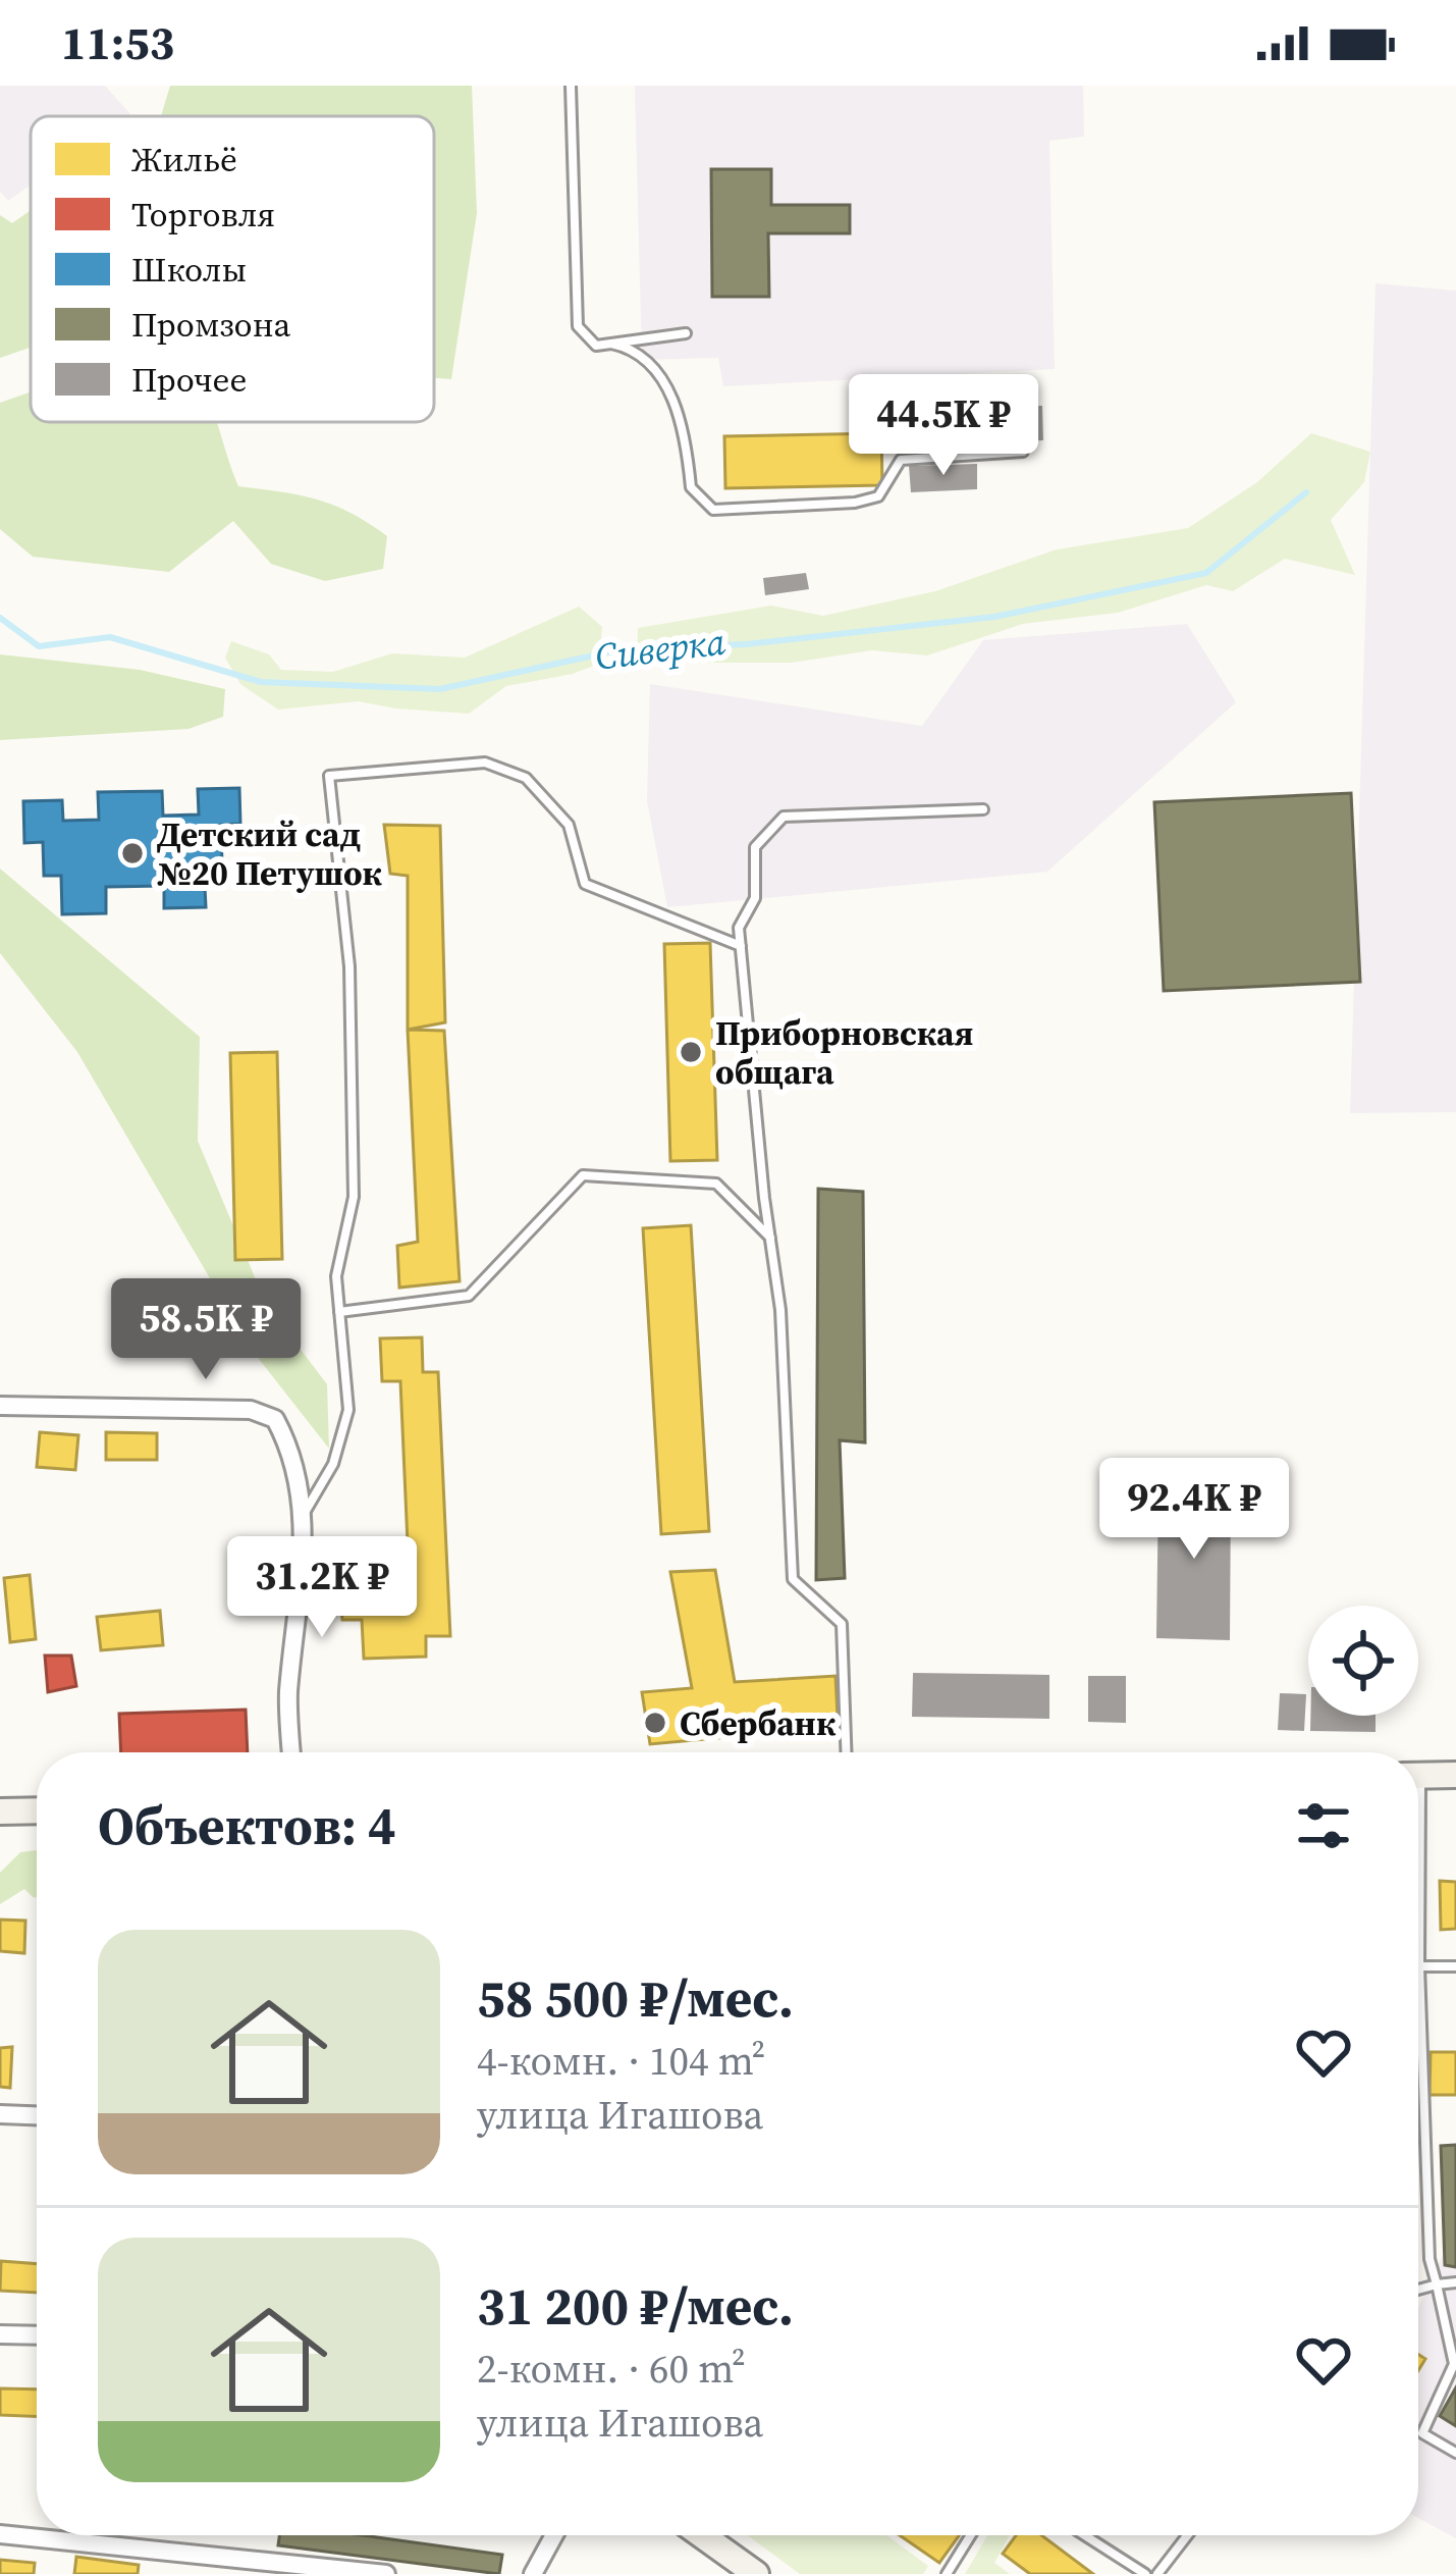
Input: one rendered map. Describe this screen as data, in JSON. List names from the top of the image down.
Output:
{
  "water": ["Сиверка"],
  "places": ["Детский сад №20 Петушок", "Приборновская общага", "Сбербанк"],
  "legend": [
    "Жильё",
    "Торговля",
    "Школы",
    "Промзона",
    "Прочее"
  ],
  "page": {
    "status": "11:53",
    "price": [
      "44.5K ₽",
      "58.5K ₽",
      "92.4K ₽",
      "31.2K ₽"
    ],
    "heading": "Объектов: 4",
    "list": [
      {
        "name": "58 500 ₽/мес.",
        "note": "4-комн. · 104 m² · улица Игашова"
      },
      {
        "name": "31 200 ₽/мес.",
        "note": "2-комн. · 60 m² · улица Игашова"
      }
    ]
  }
}
